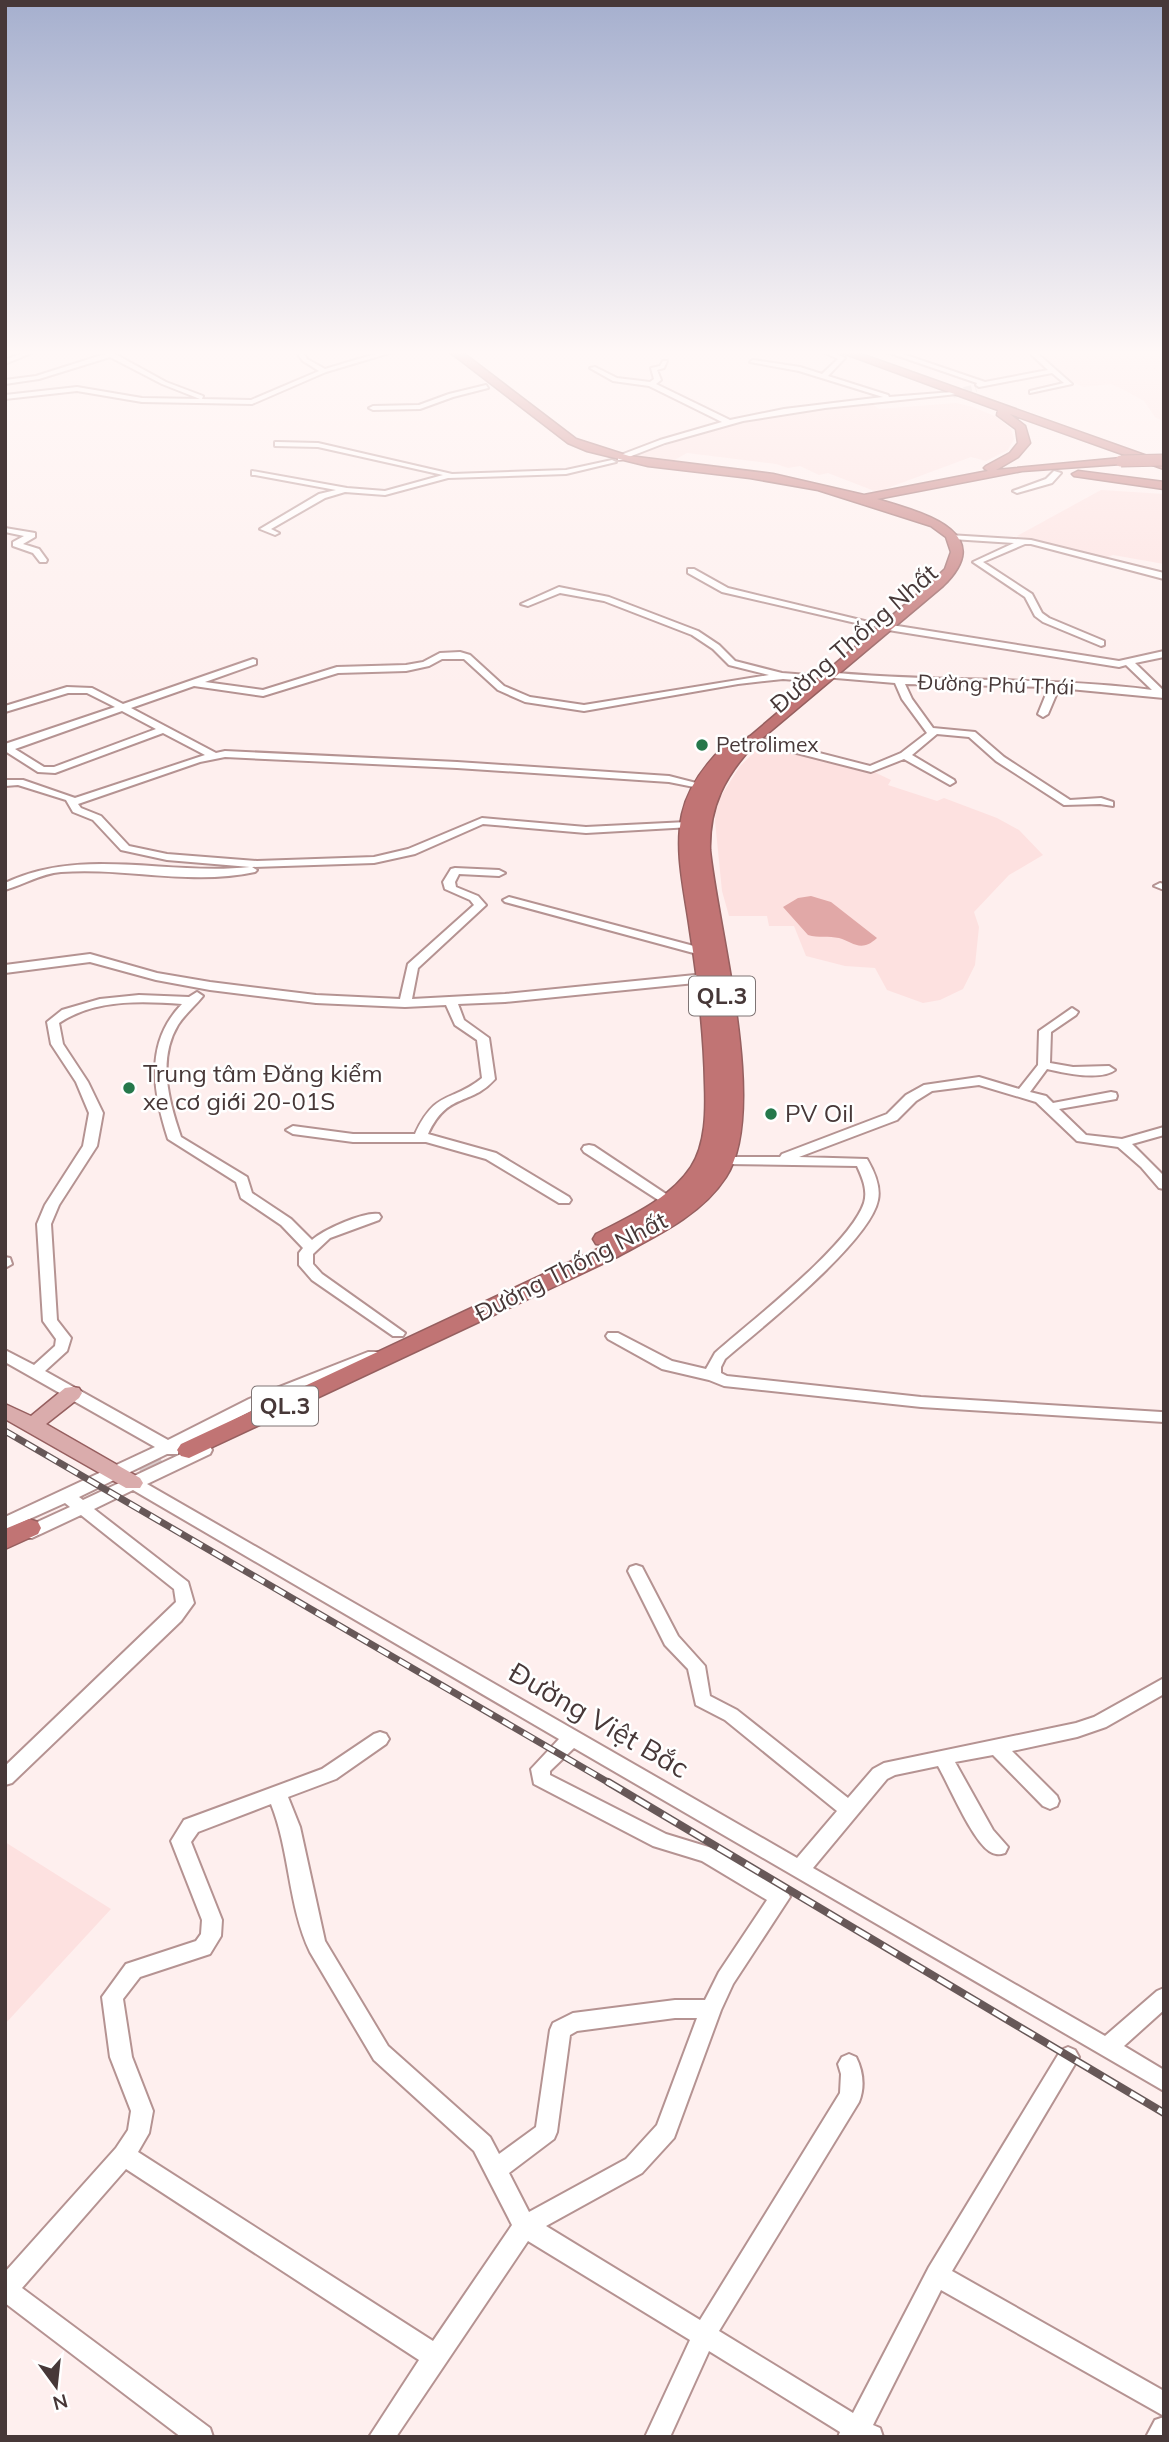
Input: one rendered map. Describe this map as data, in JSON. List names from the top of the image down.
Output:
{
  "streets": {
    "highway": ["Đường Thống Nhất", "QL.3"],
    "main road": ["Đường Việt Bắc"],
    "street": ["Đường Phú Thái"]
  },
  "crossings": [
    ["Đường Thống Nhất", "Đường Phú Thái"]
  ],
  "places": ["Petrolimex", "Trung tâm Đăng kiểm xe cơ giới 20-01S", "PV Oil"],
  "north": "bottom"
}
